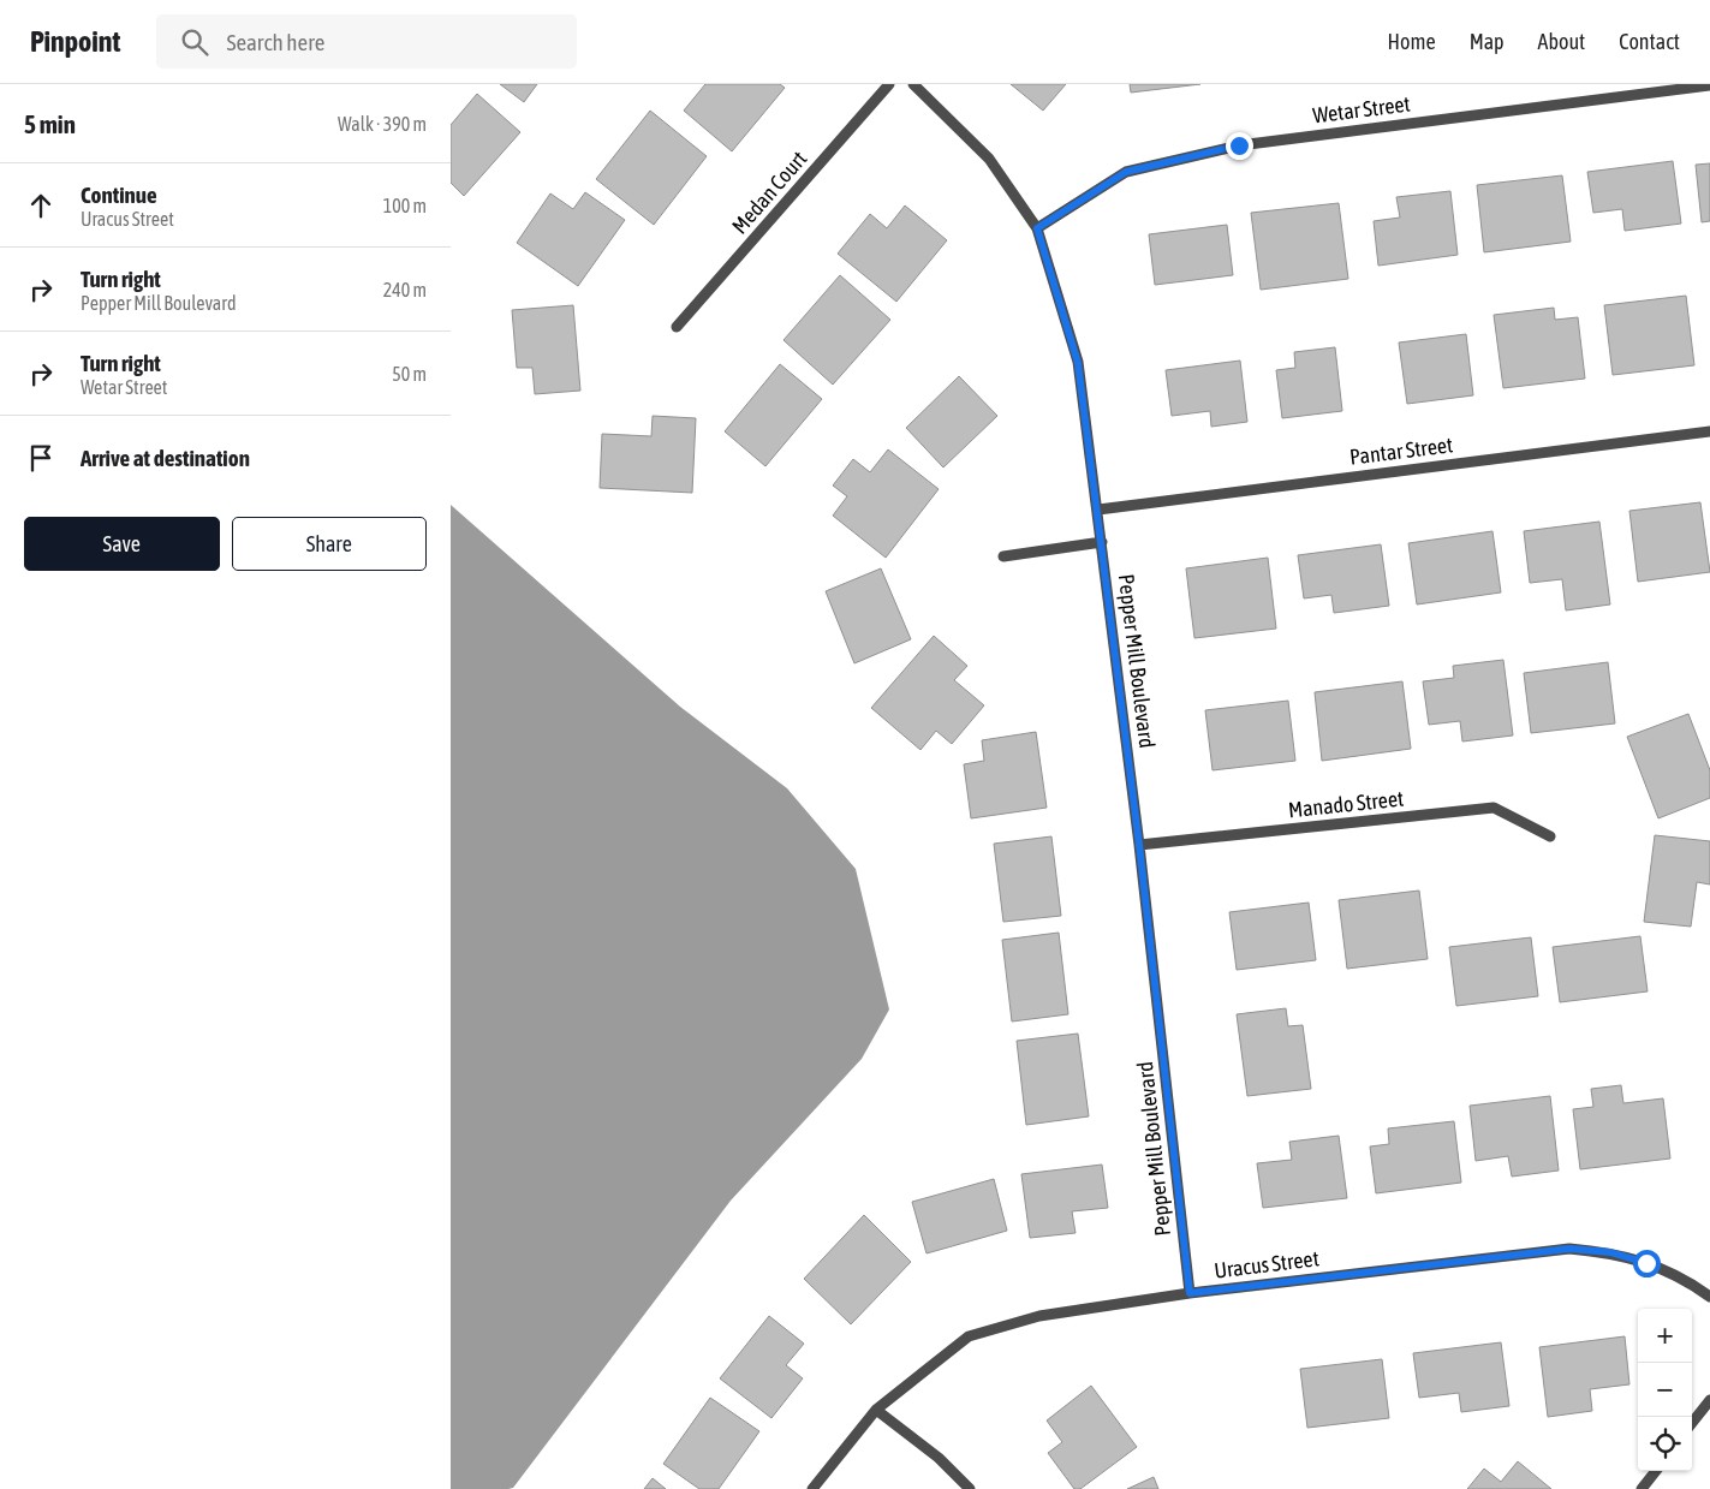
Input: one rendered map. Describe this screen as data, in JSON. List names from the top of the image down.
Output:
{
  "streets": {
    "street": [
      "Wetar Street",
      "Medan Court",
      "Pantar Street",
      "Pepper Mill Boulevard",
      "Manado Street",
      "Uracus Street"
    ]
  },
  "crossings": [
    ["Wetar Street", "Pepper Mill Boulevard"],
    ["Pantar Street", "Pepper Mill Boulevard"],
    ["Pepper Mill Boulevard", "Manado Street"],
    ["Pepper Mill Boulevard", "Uracus Street"]
  ],
  "page": {
    "header": "Pinpoint",
    "search": "Search here",
    "nav": [
      "Home",
      "Map",
      "About",
      "Contact"
    ],
    "heading": ["5 min", "Walk · 390 m"],
    "list": [
      ["Continue", "Uracus Street", "100 m"],
      ["Turn right", "Pepper Mill Boulevard", "240 m"],
      ["Turn right", "Wetar Street", "50 m"],
      "Arrive at destination"
    ],
    "buttons": ["Save", "Share"],
    "map_buttons": ["+", "−"]
  }
}
